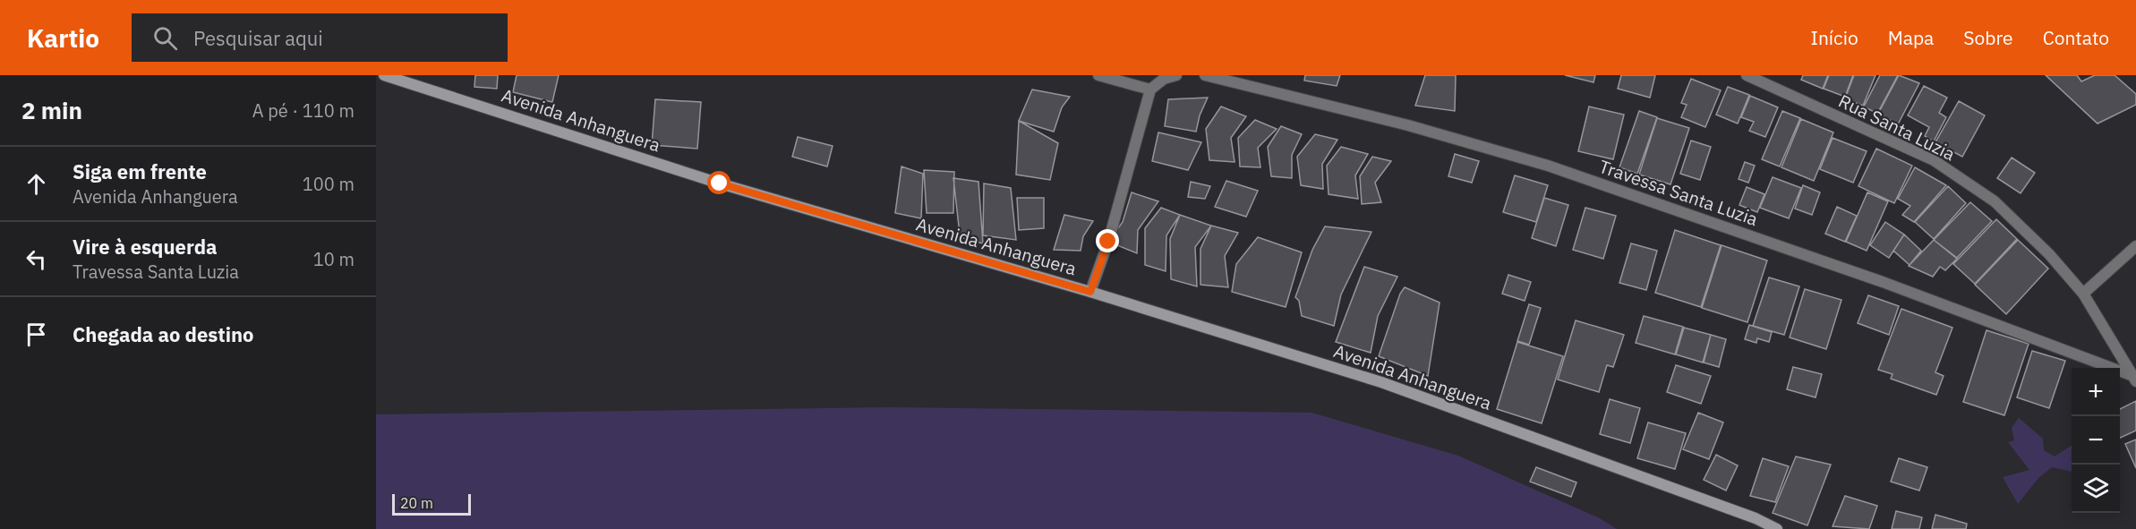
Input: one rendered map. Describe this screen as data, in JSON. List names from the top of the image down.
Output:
{
  "streets": {
    "street": ["Avenida Anhanguera", "Rua Santa Luzia", "Travessa Santa Luzia"]
  },
  "crossings": [
    ["Rua Santa Luzia", "Travessa Santa Luzia"]
  ],
  "scale_bar": "20 m",
  "page": {
    "header": "Kartio",
    "search": "Pesquisar aqui",
    "nav": [
      "Início",
      "Mapa",
      "Sobre",
      "Contato"
    ],
    "heading": ["2 min", "A pé · 110 m"],
    "list": [
      ["Siga em frente", "Avenida Anhanguera", "100 m"],
      ["Vire à esquerda", "Travessa Santa Luzia", "10 m"],
      "Chegada ao destino"
    ],
    "map_buttons": ["+", "−"],
    "scale": "20 m"
  }
}
